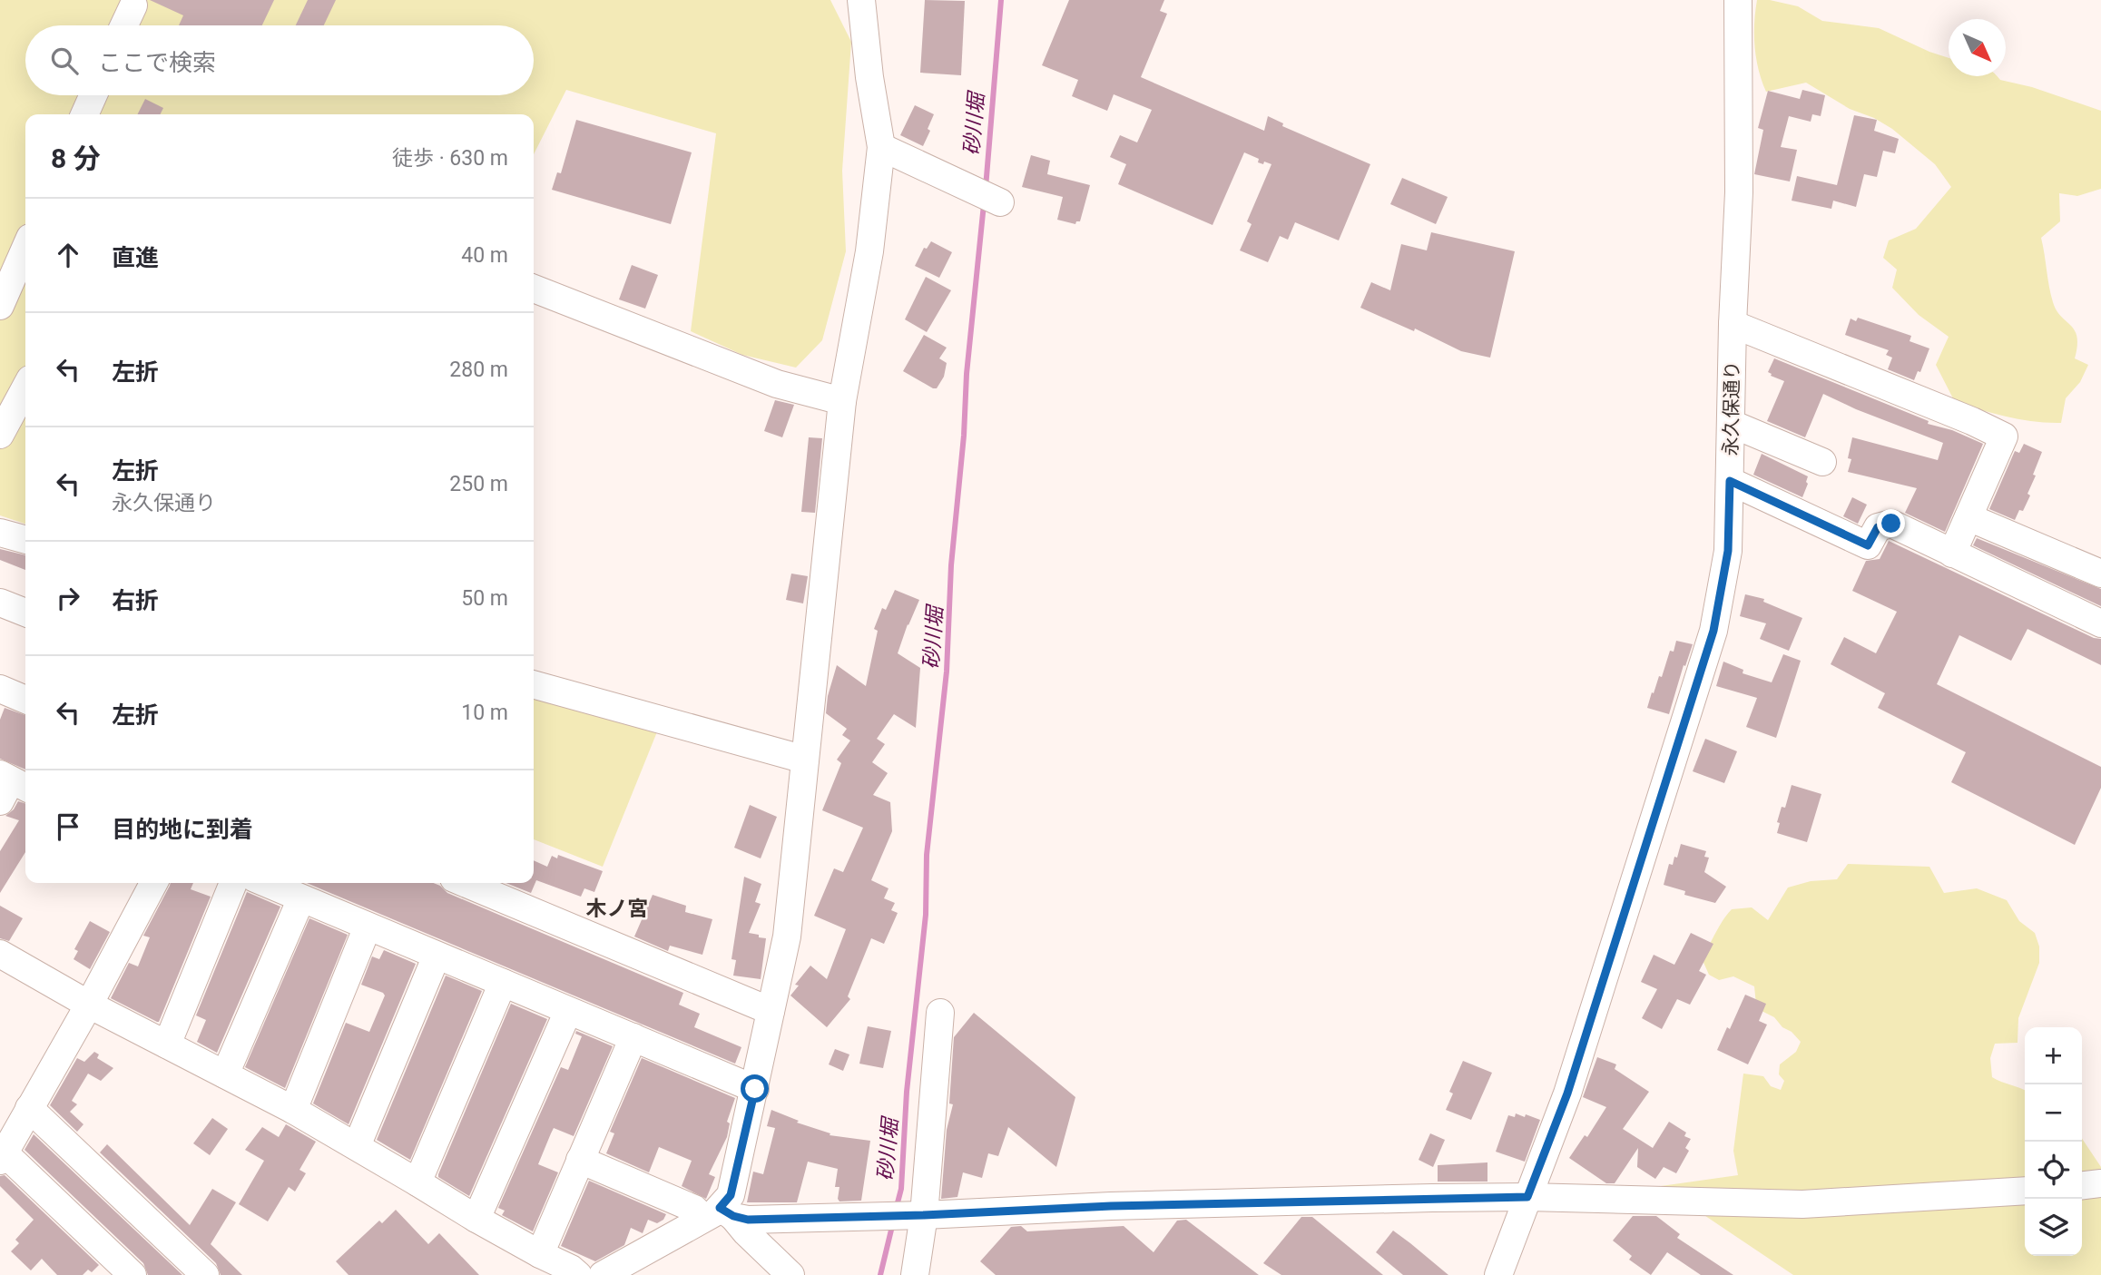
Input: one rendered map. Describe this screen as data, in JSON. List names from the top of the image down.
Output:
{
  "streets": {
    "street": ["永久保通り"]
  },
  "districts": ["木ノ宮"],
  "water": ["砂川堀"],
  "north": "bottom right",
  "page": {
    "search": "ここで検索",
    "heading": ["8 分", "徒歩 · 630 m"],
    "list": [
      ["直進", "40 m"],
      ["左折", "280 m"],
      ["左折", "永久保通り", "250 m"],
      ["右折", "50 m"],
      ["左折", "10 m"],
      "目的地に到着"
    ],
    "map_buttons": ["+", "−"]
  }
}
